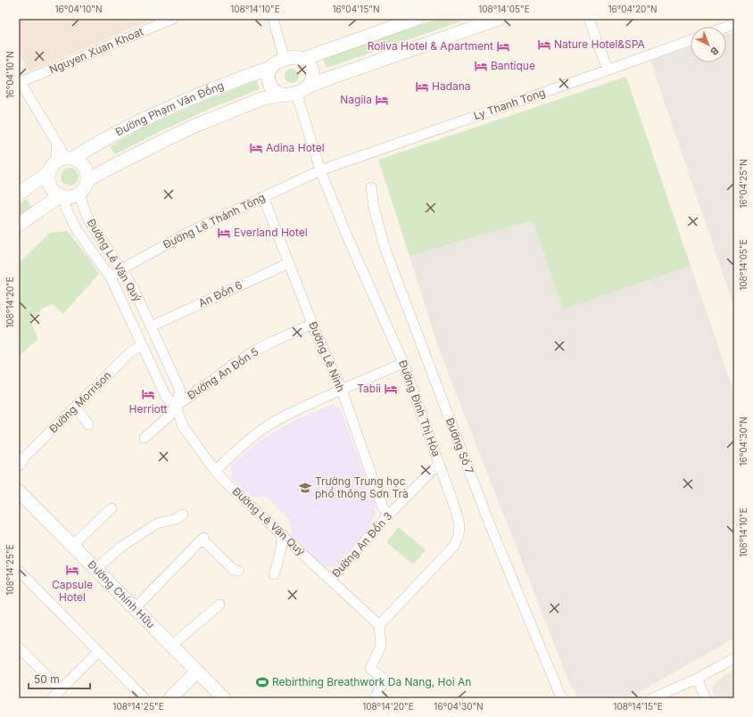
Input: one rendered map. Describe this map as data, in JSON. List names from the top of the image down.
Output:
{
  "streets": {
    "main road": ["Đường Phạm Văn Đồng", "Đường Chính Hữu"],
    "street": [
      "Nguyen Xuan Khoat",
      "Ly Thanh Tong",
      "Đường Lê Thánh Tông",
      "Đường Lê Văn Quý",
      "An Đồn 6",
      "Đường Lê Ninh",
      "Đường An Đồn 5",
      "Đường Morrison",
      "Đường Đinh Thị Hòa",
      "Đường Số 7",
      "Đường An Đồn 3"
    ]
  },
  "crossings": [
    ["Ly Thanh Tong", "Đường Lê Thánh Tông"],
    ["Ly Thanh Tong", "Đường Đinh Thị Hòa"],
    ["Đường Phạm Văn Đồng", "Đường Lê Văn Quý"],
    ["Đường Phạm Văn Đồng", "Đường Đinh Thị Hòa"],
    ["Đường Lê Thánh Tông", "Đường Lê Văn Quý"],
    ["Đường Lê Thánh Tông", "Đường Lê Ninh"],
    ["Đường Lê Thánh Tông", "Đường Đinh Thị Hòa"],
    ["Đường Lê Văn Quý", "An Đồn 6"],
    ["Đường Lê Văn Quý", "Đường An Đồn 5"],
    ["Đường Lê Văn Quý", "Đường Morrison"],
    ["Đường Lê Văn Quý", "Đường Đinh Thị Hòa"],
    ["Đường Lê Văn Quý", "Đường An Đồn 3"],
    ["An Đồn 6", "Đường Lê Ninh"],
    ["Đường Lê Ninh", "Đường An Đồn 5"],
    ["Đường Lê Ninh", "Đường An Đồn 3"],
    ["Đường Đinh Thị Hòa", "Đường An Đồn 3"]
  ],
  "places": {
    "hotel": [
      "Nature Hotel&SPA",
      "Roliva Hotel & Apartment",
      "Bantique",
      "Hadana",
      "Nagila",
      "Adina Hotel",
      "Everland Hotel",
      "Tabii",
      "Herriott",
      "Capsule Hotel"
    ],
    "school or university": ["Trường Trung học phổ thông Sơn Trà"],
    "sports": ["Rebirthing Breathwork Da Nang, Hoi An"]
  },
  "scale_bar": "50 m",
  "north": "bottom right",
  "coordinates": [
    "16°04'10\"N",
    "108°14'10\"E",
    "16°04'15\"N",
    "108°14'05\"E",
    "16°04'20\"N",
    "16°04'25\"N",
    "108°14'20\"E",
    "16°04'30\"N",
    "108°14'25\"E",
    "108°14'15\"E"
  ]
}
